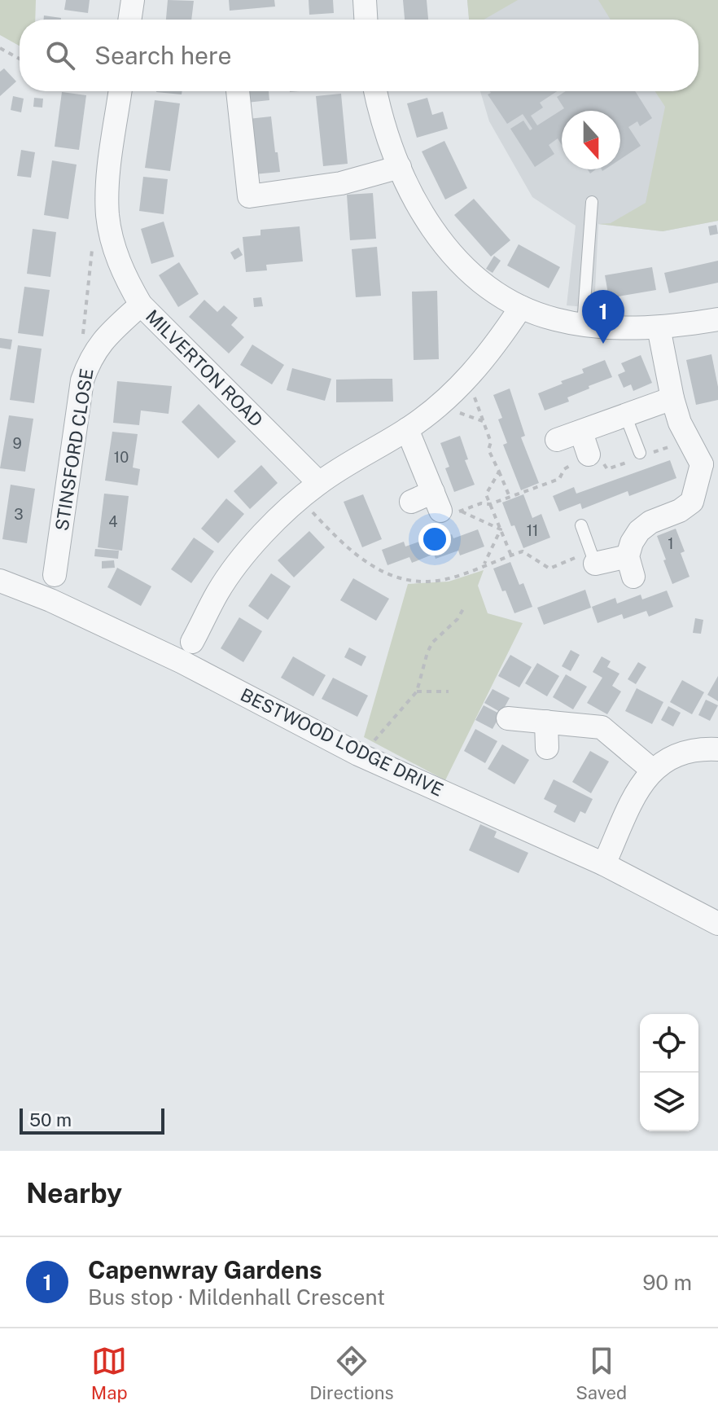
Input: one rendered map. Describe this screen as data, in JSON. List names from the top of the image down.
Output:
{
  "streets": {
    "street": ["MILVERTON ROAD", "STINSFORD CLOSE", "BESTWOOD LODGE DRIVE"]
  },
  "crossings": [
    ["MILVERTON ROAD", "STINSFORD CLOSE"]
  ],
  "house_numbers": [
    "9",
    "10",
    "3",
    "4",
    "11",
    "1"
  ],
  "scale_bar": "50 m",
  "north": "bottom",
  "page": {
    "search": "Search here",
    "pins": "1",
    "scale": "50 m",
    "heading": "Nearby",
    "list": [
      {
        "mark": "1",
        "name": "Capenwray Gardens",
        "note": "Bus stop · Mildenhall Crescent",
        "value": "90 m"
      }
    ],
    "nav": ["Map", "Directions", "Saved"]
  }
}
